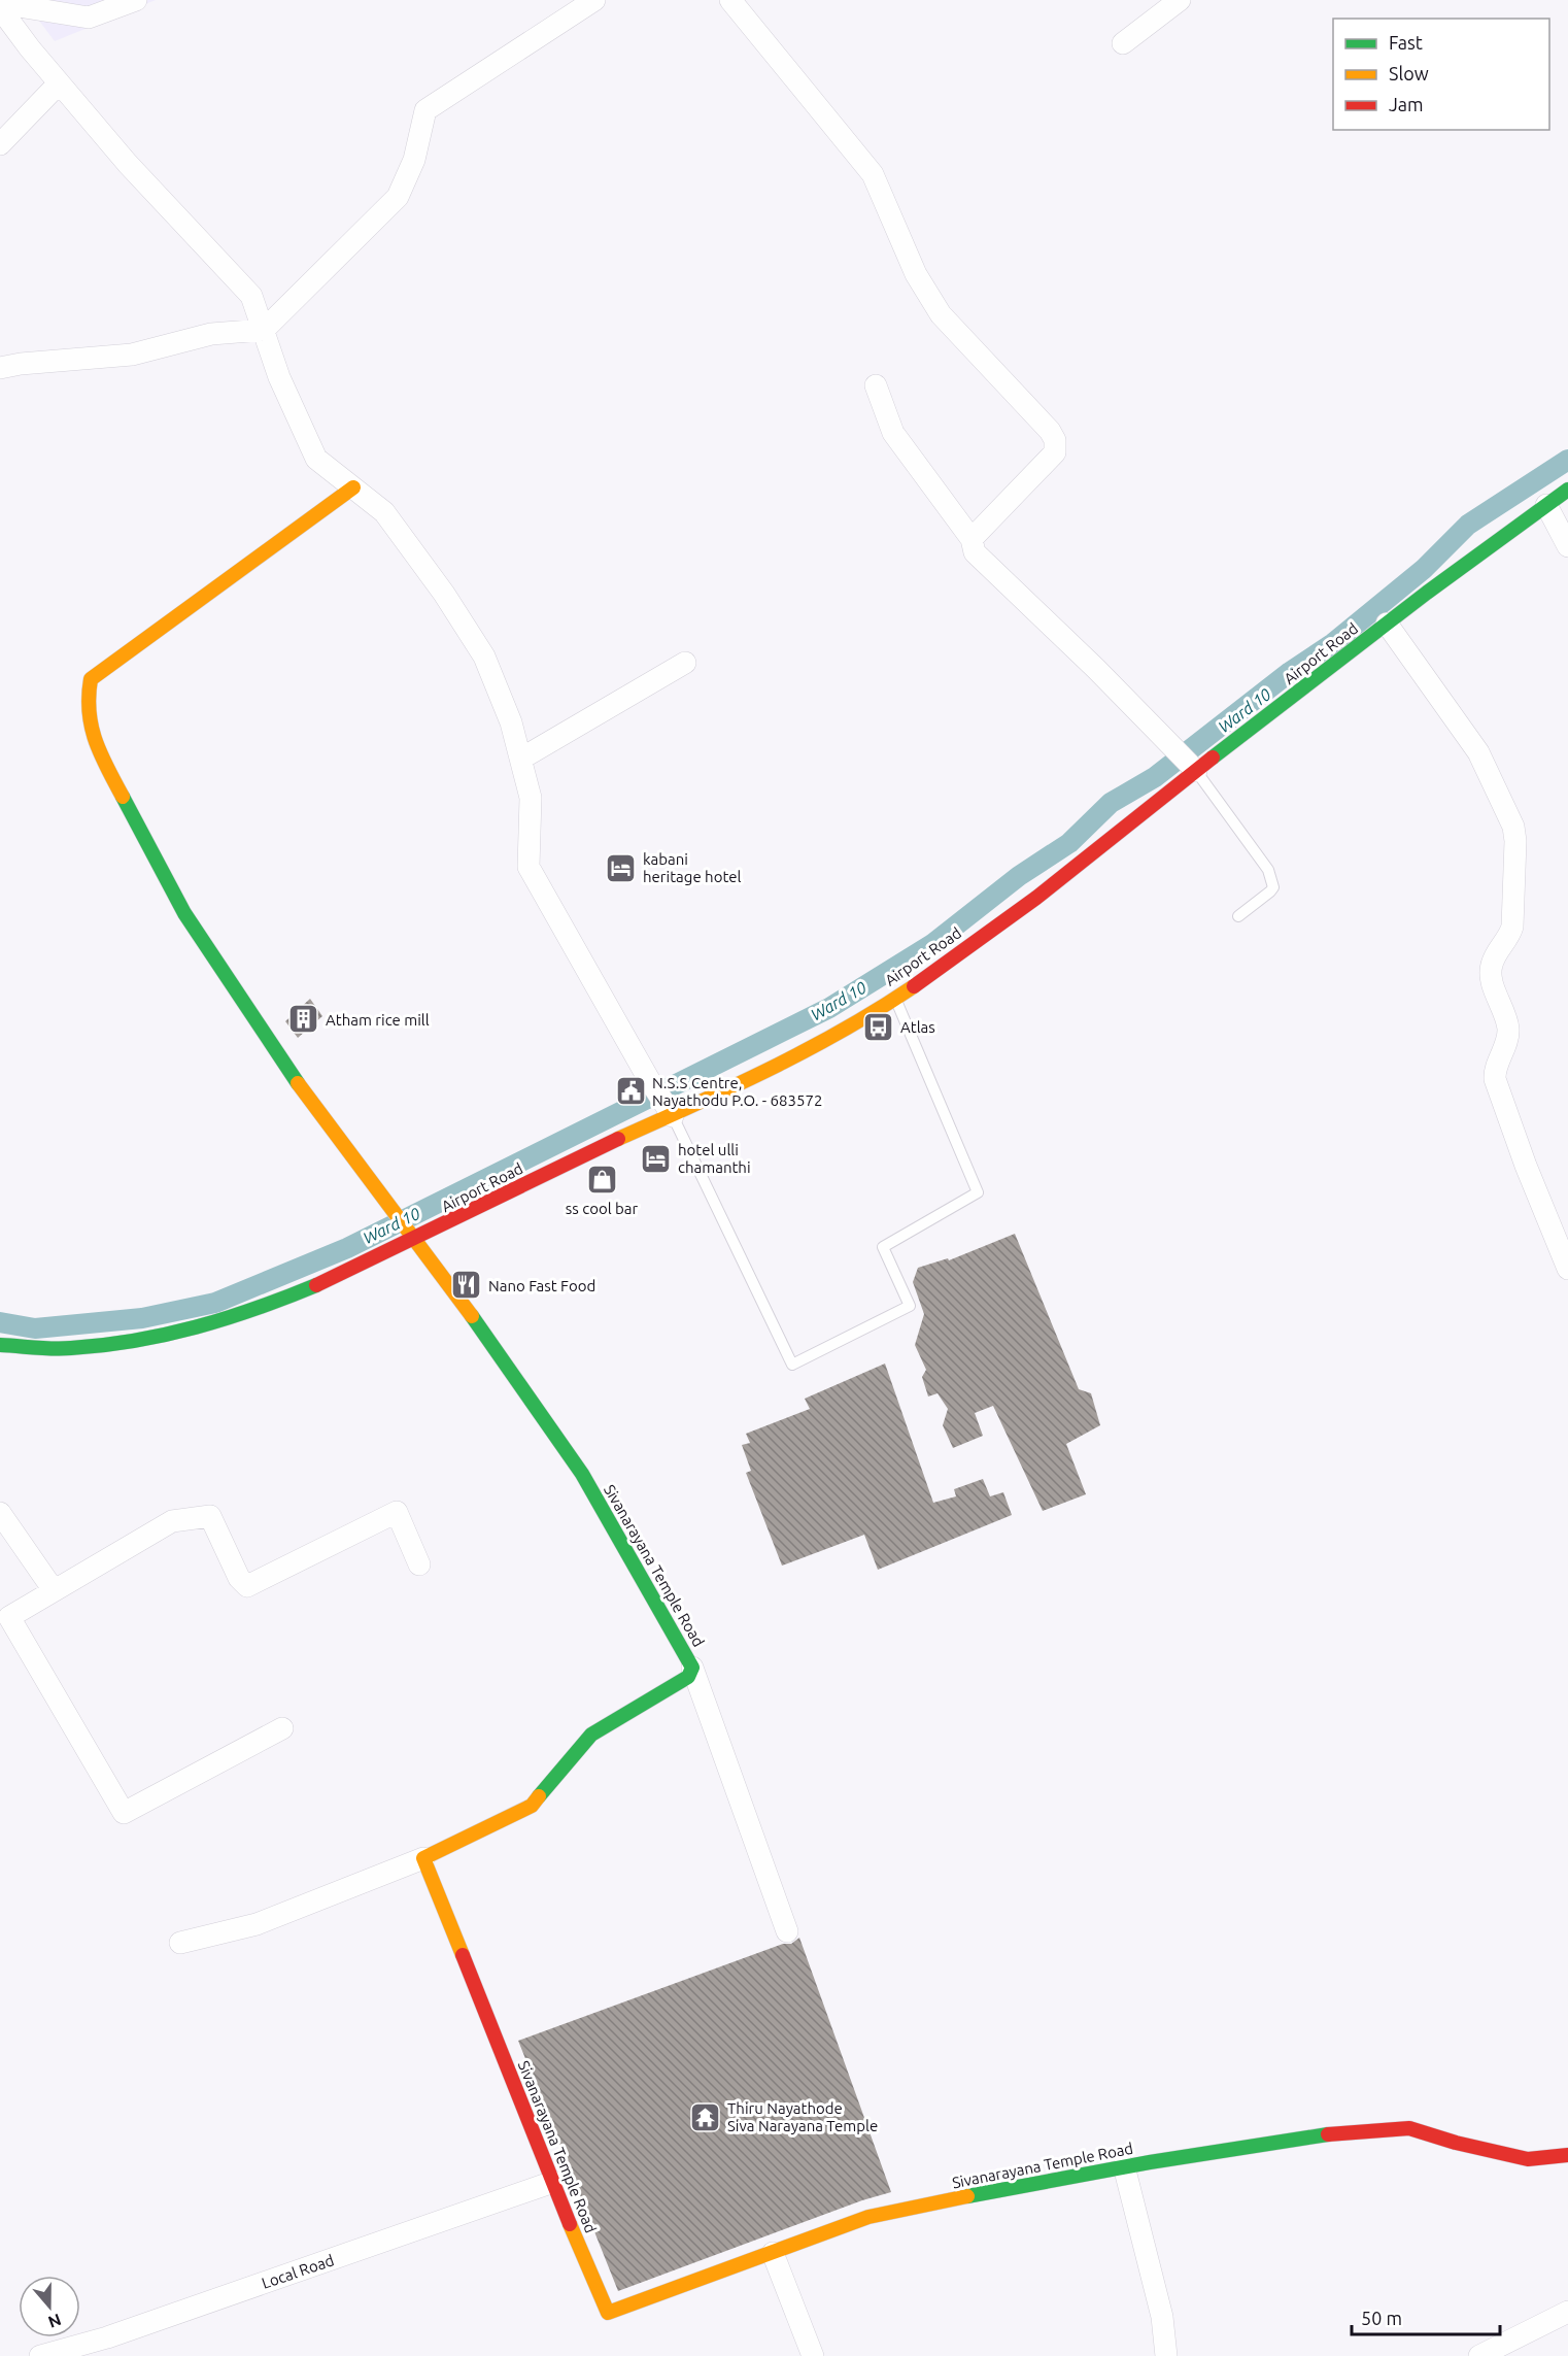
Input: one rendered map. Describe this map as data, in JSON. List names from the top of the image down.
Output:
{
  "streets": {
    "street": ["Airport Road", "Sivanarayana Temple Road", "Local Road"]
  },
  "crossings": [
    ["Airport Road", "Sivanarayana Temple Road"],
    ["Sivanarayana Temple Road", "Local Road"]
  ],
  "water": ["Ward 10"],
  "places": {
    "hotel": ["kabani heritage hotel", "hotel ulli chamanthi"],
    "building": ["Atham rice mill"],
    "bus stop": ["Atlas"],
    "public building": ["N.S.S Centre, Nayathodu P.O. - 683572"],
    "shop": ["ss cool bar"],
    "restaurant": ["Nano Fast Food"],
    "temple": ["Thiru Nayathode Siva Narayana Temple"]
  },
  "legend": ["Fast", "Slow", "Jam"],
  "scale_bar": "50 m",
  "north": "bottom"
}
